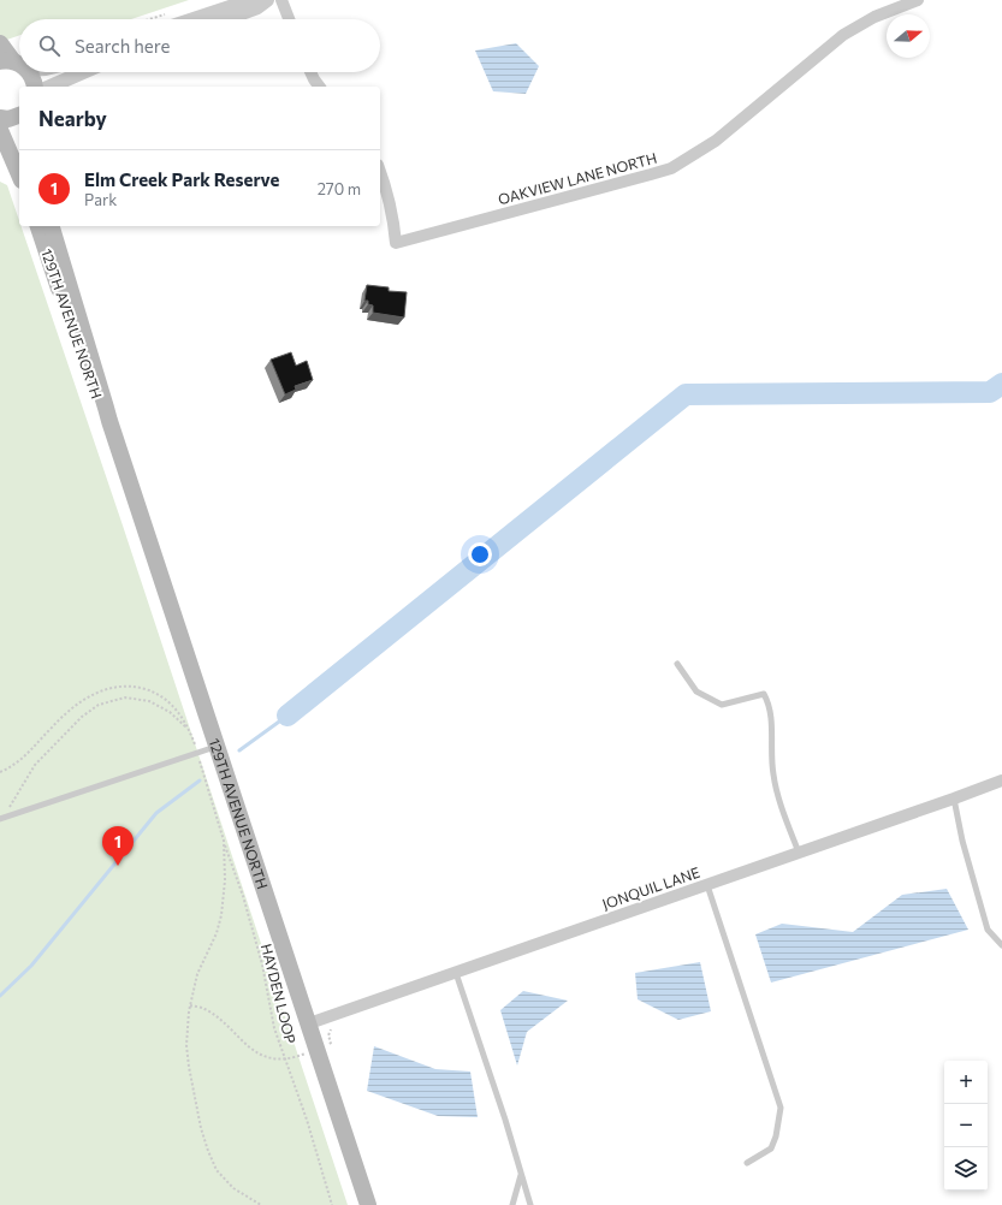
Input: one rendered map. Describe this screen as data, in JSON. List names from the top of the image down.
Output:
{
  "streets": {
    "main road": ["129TH AVENUE NORTH"],
    "street": ["OAKVIEW LANE NORTH", "JONQUIL LANE"],
    "path": ["HAYDEN LOOP"]
  },
  "crossings": [
    ["129TH AVENUE NORTH", "JONQUIL LANE"]
  ],
  "north": "right",
  "page": {
    "search": "Search here",
    "heading": "Nearby",
    "list": [
      {
        "mark": "1",
        "name": "Elm Creek Park Reserve",
        "note": "Park",
        "value": "270 m"
      }
    ],
    "pins": "1",
    "map_buttons": ["+", "−"]
  }
}
